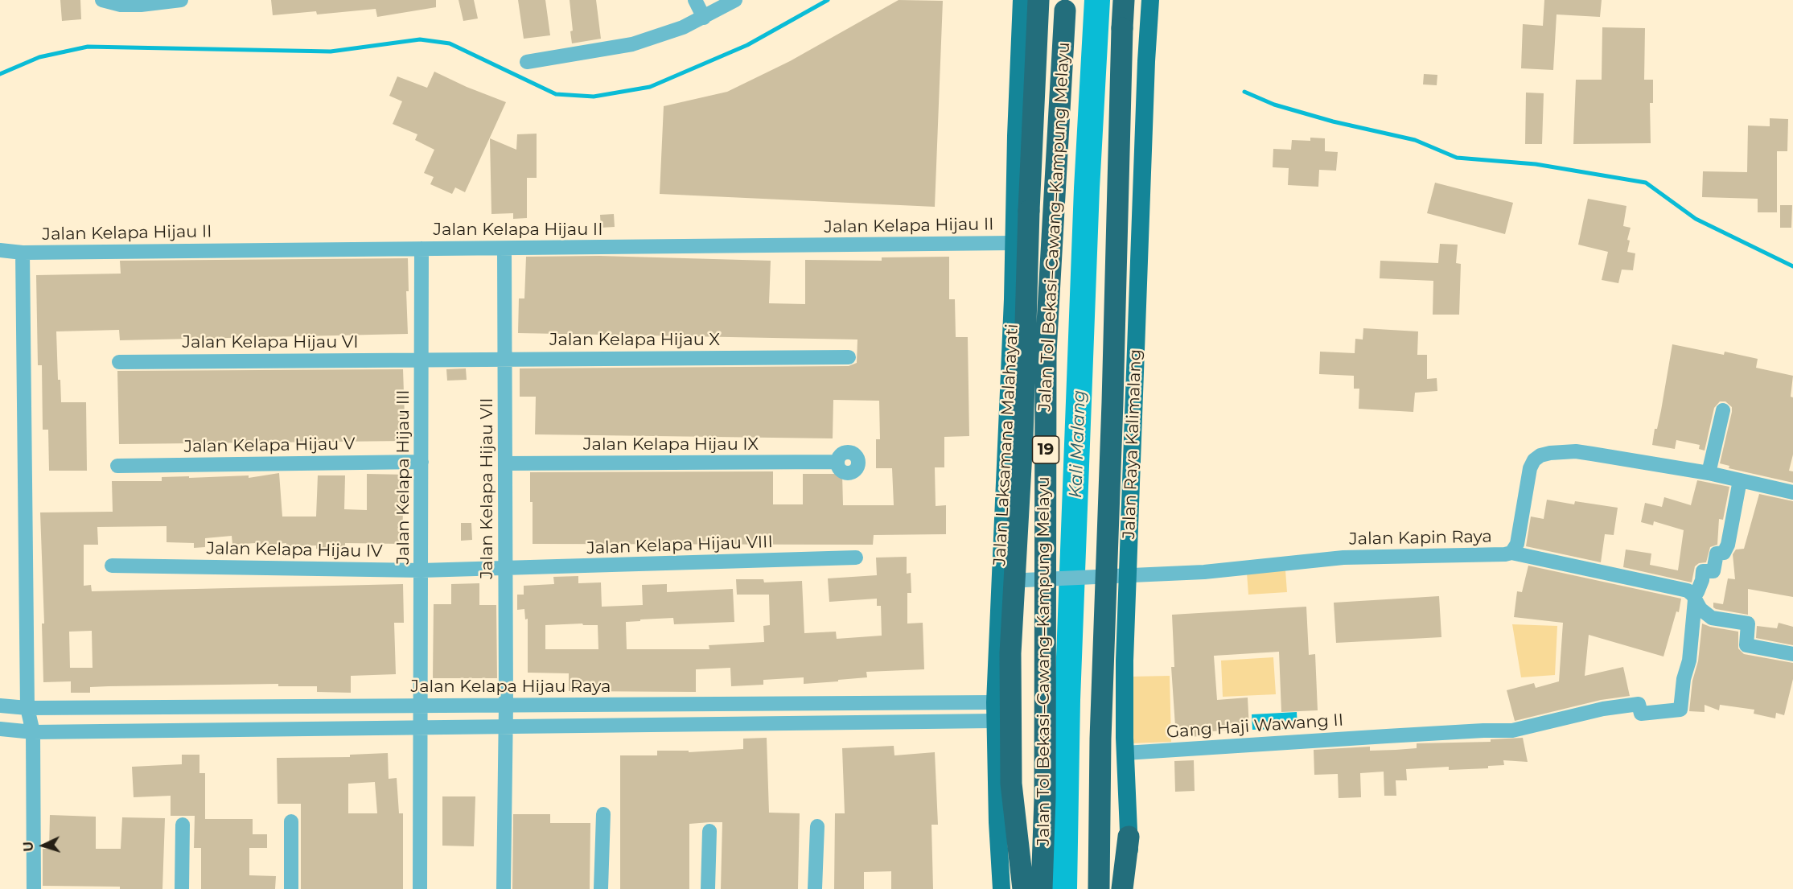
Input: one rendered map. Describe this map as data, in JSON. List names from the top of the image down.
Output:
{
  "streets": {
    "highway": ["Jalan Tol Bekasi–Cawang–Kampung Melayu", "19"],
    "main road": ["Jalan Raya Kalimalang", "Jalan Laksamana Malahayati"],
    "street": [
      "Jalan Kelapa Hijau II",
      "Jalan Kelapa Hijau X",
      "Jalan Kelapa Hijau VI",
      "Jalan Kelapa Hijau IX",
      "Jalan Kelapa Hijau V",
      "Jalan Kelapa Hijau III",
      "Jalan Kelapa Hijau VII",
      "Jalan Kapin Raya",
      "Jalan Kelapa Hijau VIII",
      "Jalan Kelapa Hijau IV",
      "Jalan Kelapa Hijau Raya",
      "Gang Haji Wawang II"
    ]
  },
  "crossings": [
    ["Jalan Kelapa Hijau II", "Jalan Laksamana Malahayati"],
    ["Jalan Kelapa Hijau II", "Jalan Kelapa Hijau III"],
    ["Jalan Kelapa Hijau II", "Jalan Kelapa Hijau VII"],
    ["Jalan Kelapa Hijau X", "Jalan Kelapa Hijau VI"],
    ["Jalan Kelapa Hijau X", "Jalan Kelapa Hijau III"],
    ["Jalan Kelapa Hijau X", "Jalan Kelapa Hijau VII"],
    ["Jalan Kelapa Hijau VI", "Jalan Kelapa Hijau III"],
    ["Jalan Raya Kalimalang", "Jalan Kapin Raya"],
    ["Jalan Raya Kalimalang", "Gang Haji Wawang II"],
    ["Jalan Kelapa Hijau IX", "Jalan Kelapa Hijau VII"],
    ["Jalan Laksamana Malahayati", "Jalan Kapin Raya"],
    ["Jalan Laksamana Malahayati", "Jalan Kelapa Hijau Raya"],
    ["Jalan Kelapa Hijau V", "Jalan Kelapa Hijau III"],
    ["Jalan Kelapa Hijau III", "Jalan Kelapa Hijau IV"],
    ["Jalan Kelapa Hijau III", "Jalan Kelapa Hijau Raya"],
    ["Jalan Kelapa Hijau VII", "Jalan Kelapa Hijau VIII"],
    ["Jalan Kelapa Hijau VII", "Jalan Kelapa Hijau IV"],
    ["Jalan Kelapa Hijau VII", "Jalan Kelapa Hijau Raya"],
    ["Jalan Kelapa Hijau VIII", "Jalan Kelapa Hijau IV"]
  ],
  "water": ["Kali Malang"],
  "north": "left"
}
